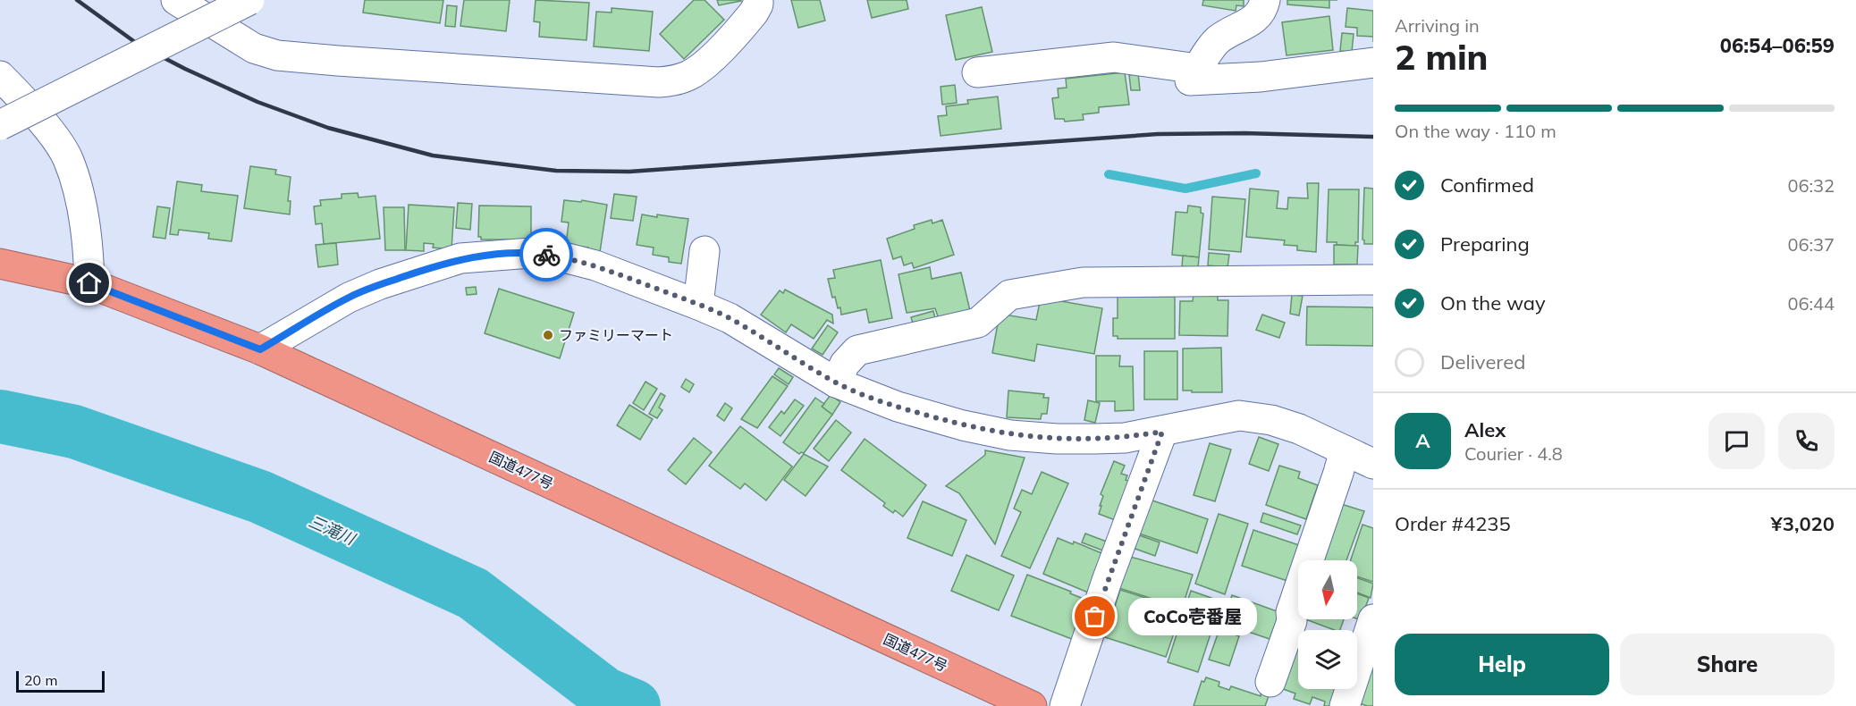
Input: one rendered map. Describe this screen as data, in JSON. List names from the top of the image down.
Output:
{
  "streets": {
    "highway": ["国道477号"]
  },
  "water": ["三滝川"],
  "places": ["ファミリーマート", "CoCo壱番屋"],
  "scale_bar": "20 m",
  "north": "bottom",
  "page": {
    "heading": ["2 min", "Arriving in", "06:54–06:59"],
    "panel": [
      "Alex",
      "Courier · 4.8",
      "Order #4235",
      "¥3,020"
    ],
    "bar": "On the way · 110 m",
    "list": [
      ["Confirmed", "06:32"],
      ["Preparing", "06:37"],
      ["On the way", "06:44"],
      "Delivered"
    ],
    "round": "A",
    "bubble": "CoCo壱番屋",
    "buttons": ["Help", "Share"],
    "scale": "20 m"
  }
}
